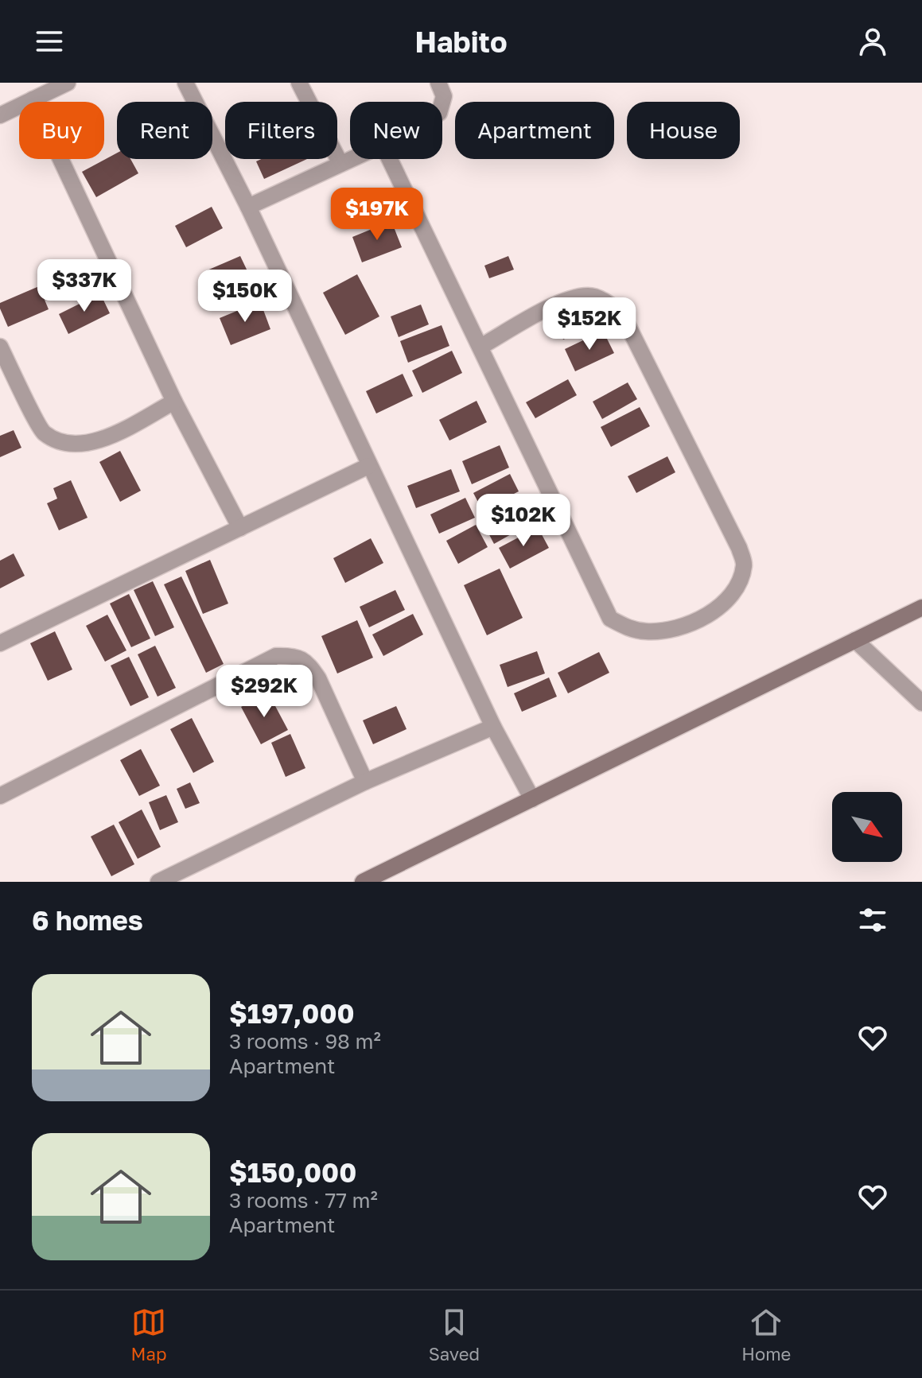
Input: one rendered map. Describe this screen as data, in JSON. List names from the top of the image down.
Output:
{
  "north": "bottom right",
  "page": {
    "header": "Habito",
    "chip": [
      "Buy",
      "Rent",
      "Filters",
      "New",
      "Apartment",
      "House"
    ],
    "price": [
      "$197K",
      "$337K",
      "$150K",
      "$152K",
      "$102K",
      "$292K"
    ],
    "heading": "6 homes",
    "list": [
      {
        "name": "$197,000",
        "note": "3 rooms · 98 m² · Apartment"
      },
      {
        "name": "$150,000",
        "note": "3 rooms · 77 m² · Apartment"
      }
    ],
    "tabs": ["Map", "Saved", "Home"]
  }
}
